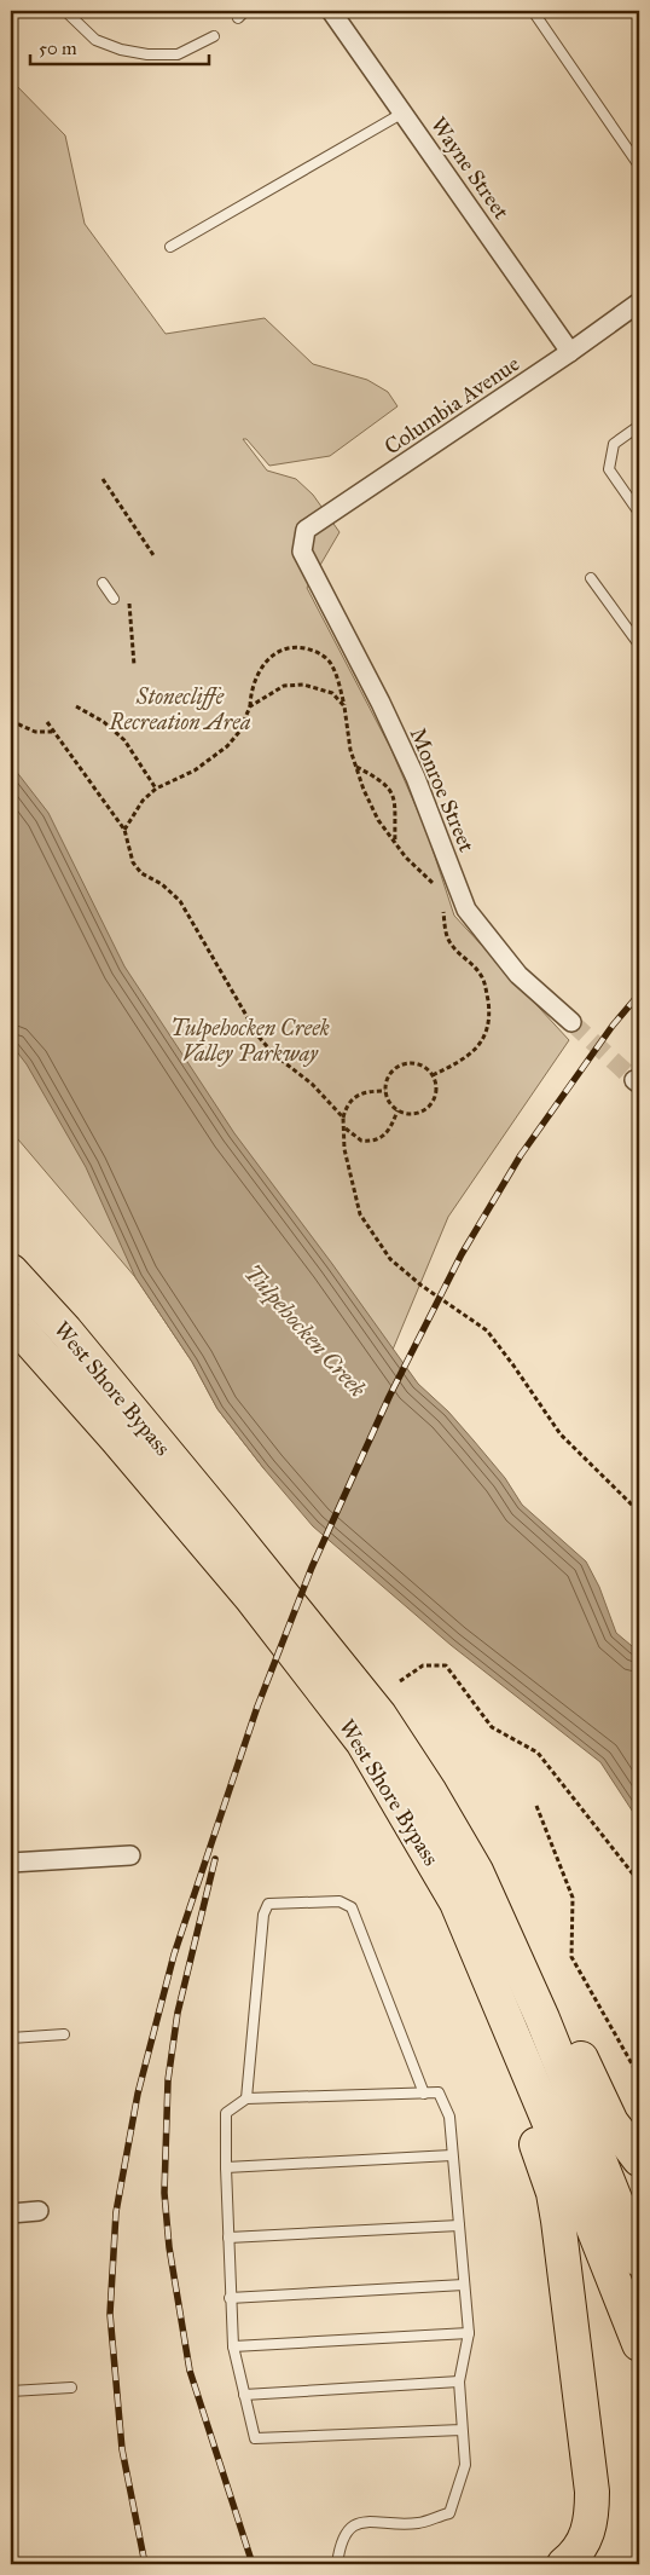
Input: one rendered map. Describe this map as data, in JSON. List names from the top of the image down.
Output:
{
  "streets": {
    "highway": ["West Shore Bypass"],
    "street": ["Wayne Street", "Columbia Avenue", "Monroe Street"]
  },
  "crossings": [
    ["Wayne Street", "Columbia Avenue"],
    ["Columbia Avenue", "Monroe Street"]
  ],
  "water": ["Tulpehocken Creek"],
  "parks": ["Stonecliffe Recreation Area", "Tulpehocken Creek Valley Parkway"],
  "scale_bar": "50 m"
}
